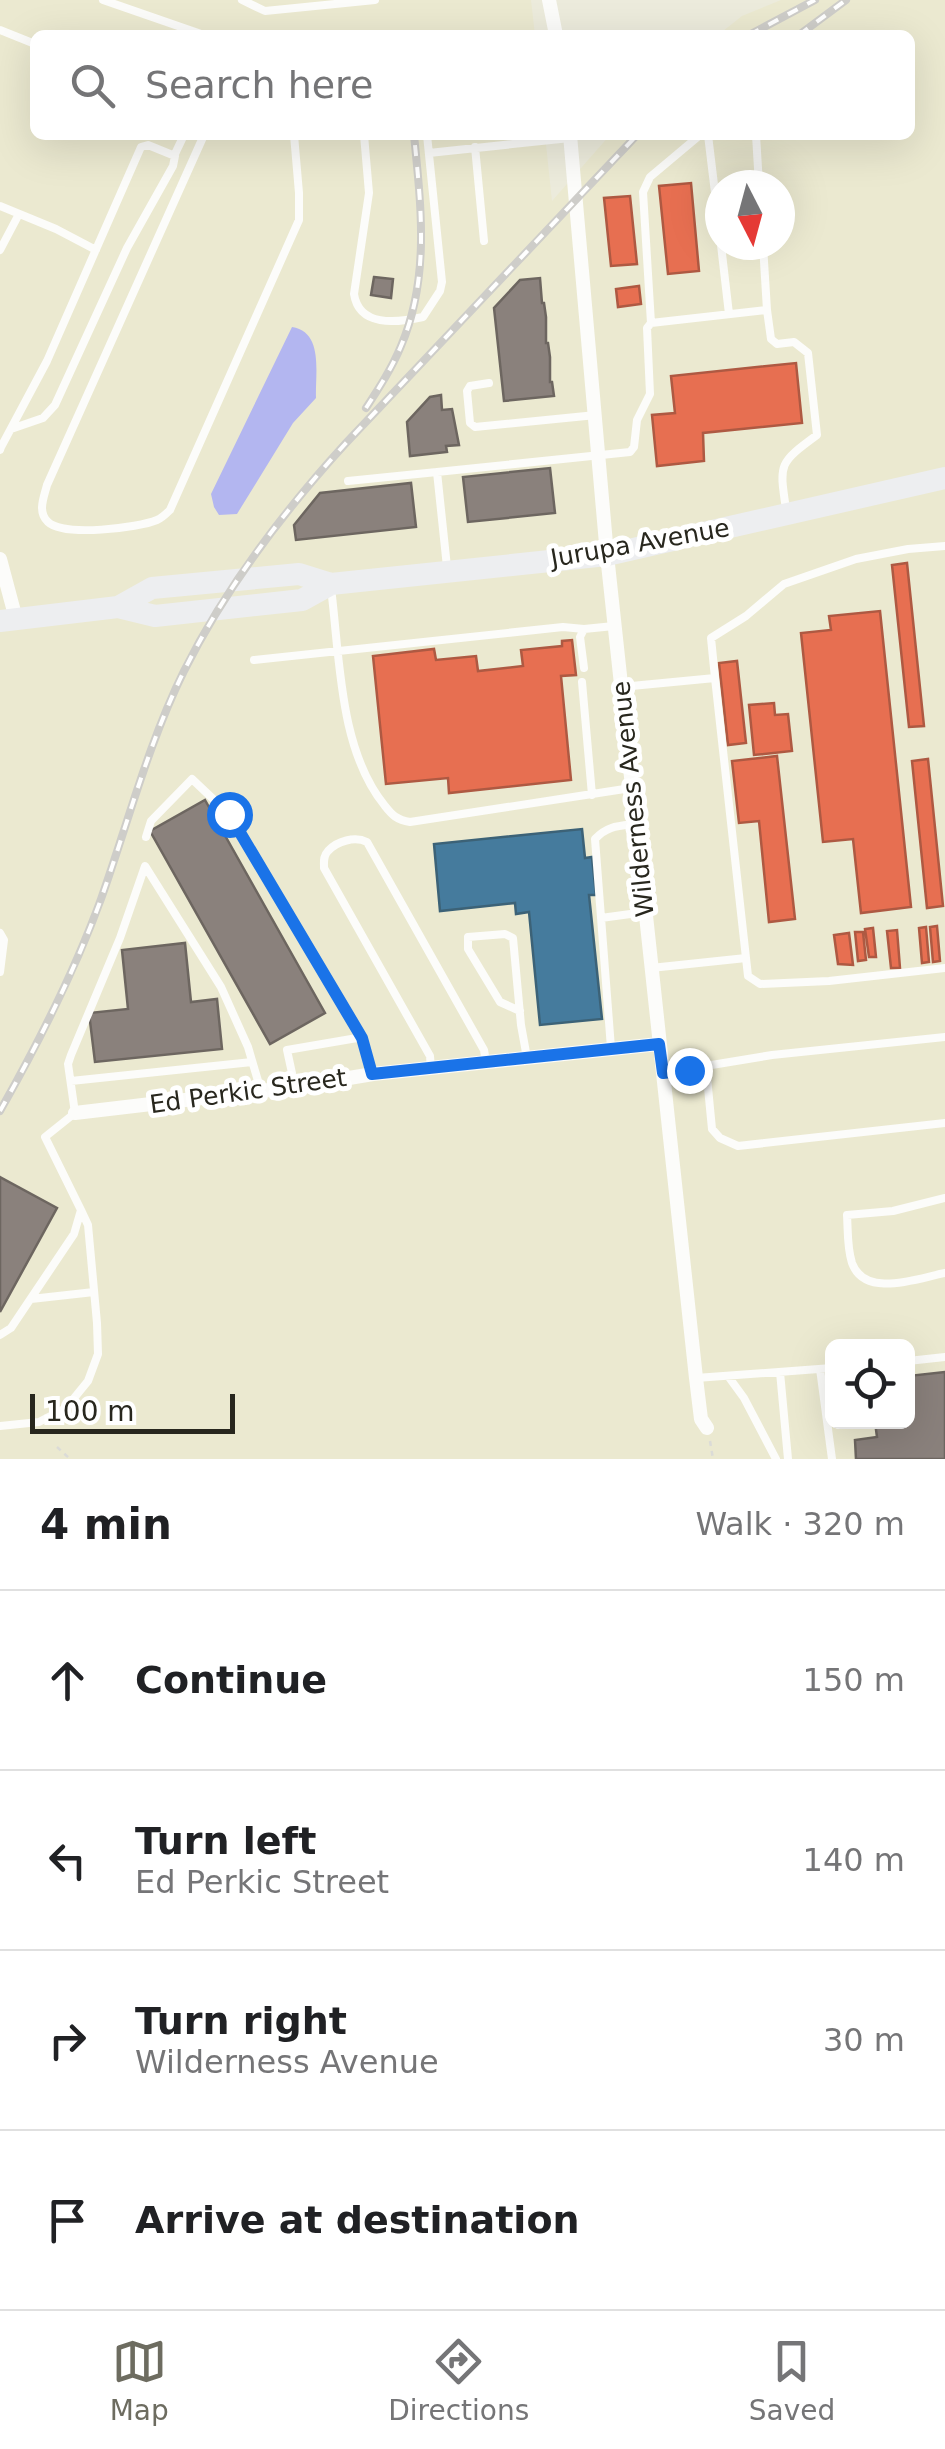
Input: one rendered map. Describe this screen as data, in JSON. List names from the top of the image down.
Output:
{
  "streets": {
    "main road": ["Jurupa Avenue"],
    "street": ["Wilderness Avenue", "Ed Perkic Street"]
  },
  "crossings": [
    ["Jurupa Avenue", "Wilderness Avenue"],
    ["Wilderness Avenue", "Ed Perkic Street"]
  ],
  "scale_bar": "100 m",
  "north": "bottom",
  "page": {
    "search": "Search here",
    "scale": "100 m",
    "heading": ["4 min", "Walk · 320 m"],
    "list": [
      ["Continue", "150 m"],
      ["Turn left", "Ed Perkic Street", "140 m"],
      ["Turn right", "Wilderness Avenue", "30 m"],
      "Arrive at destination"
    ],
    "nav": ["Map", "Directions", "Saved"]
  }
}
